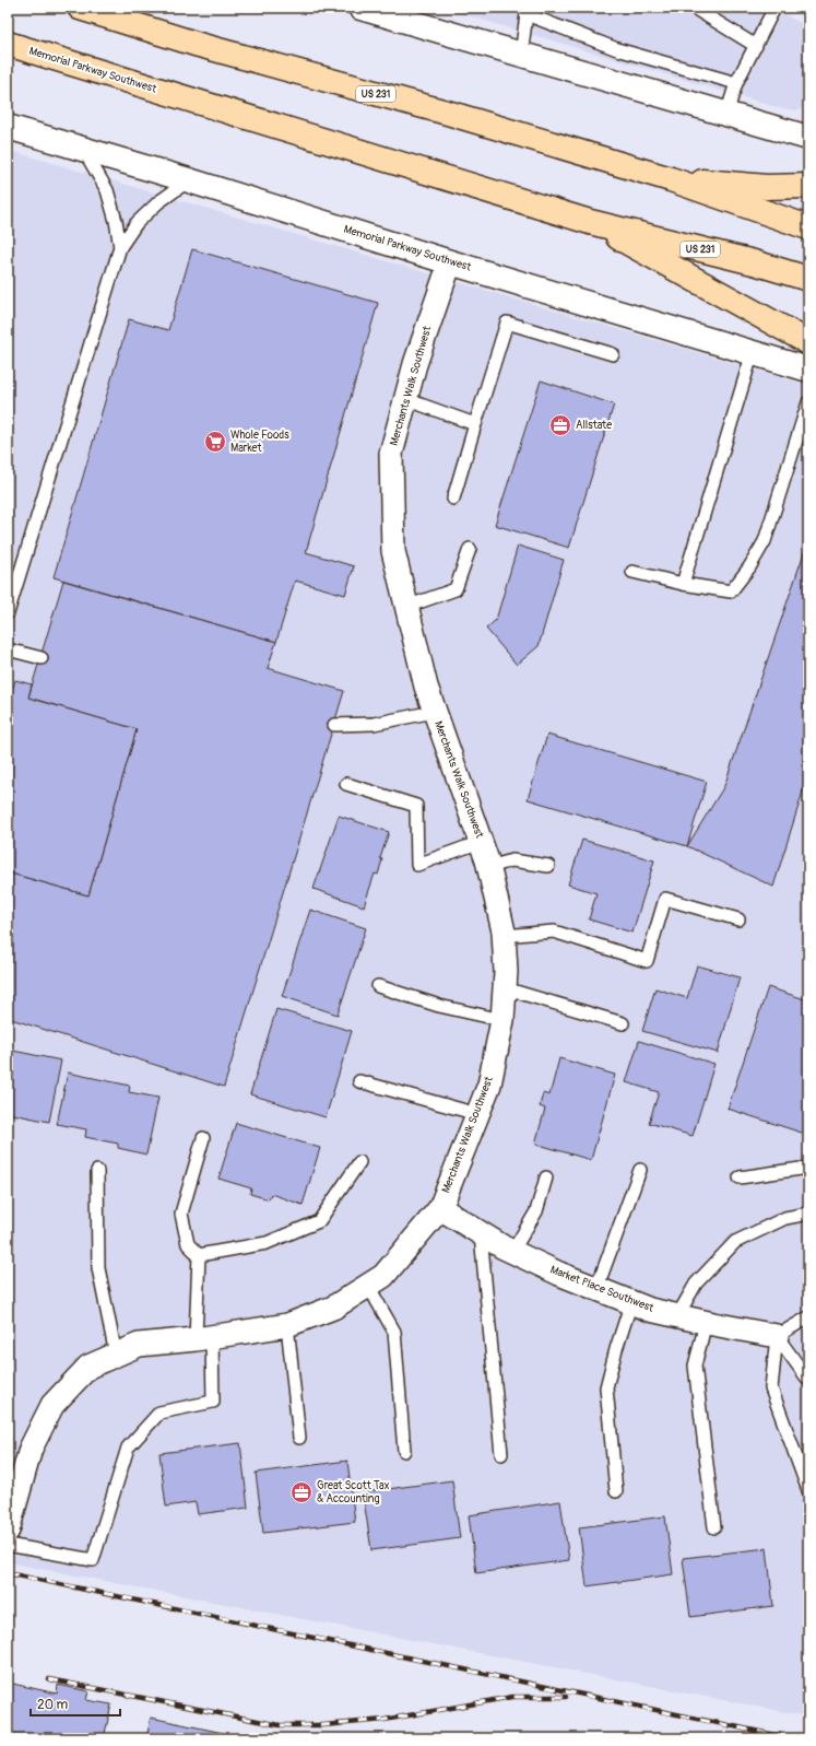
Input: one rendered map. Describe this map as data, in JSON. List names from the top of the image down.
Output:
{
  "streets": {
    "highway": ["Memorial Parkway Southwest", "US 231"],
    "street": ["Merchants Walk Southwest", "Market Place Southwest"]
  },
  "crossings": [
    ["Memorial Parkway Southwest", "Merchants Walk Southwest"],
    ["Merchants Walk Southwest", "Market Place Southwest"]
  ],
  "places": {
    "office": ["Allstate", "Great Scott Tax & Accounting"],
    "supermarket": ["Whole Foods Market"]
  },
  "scale_bar": "20 m"
}
